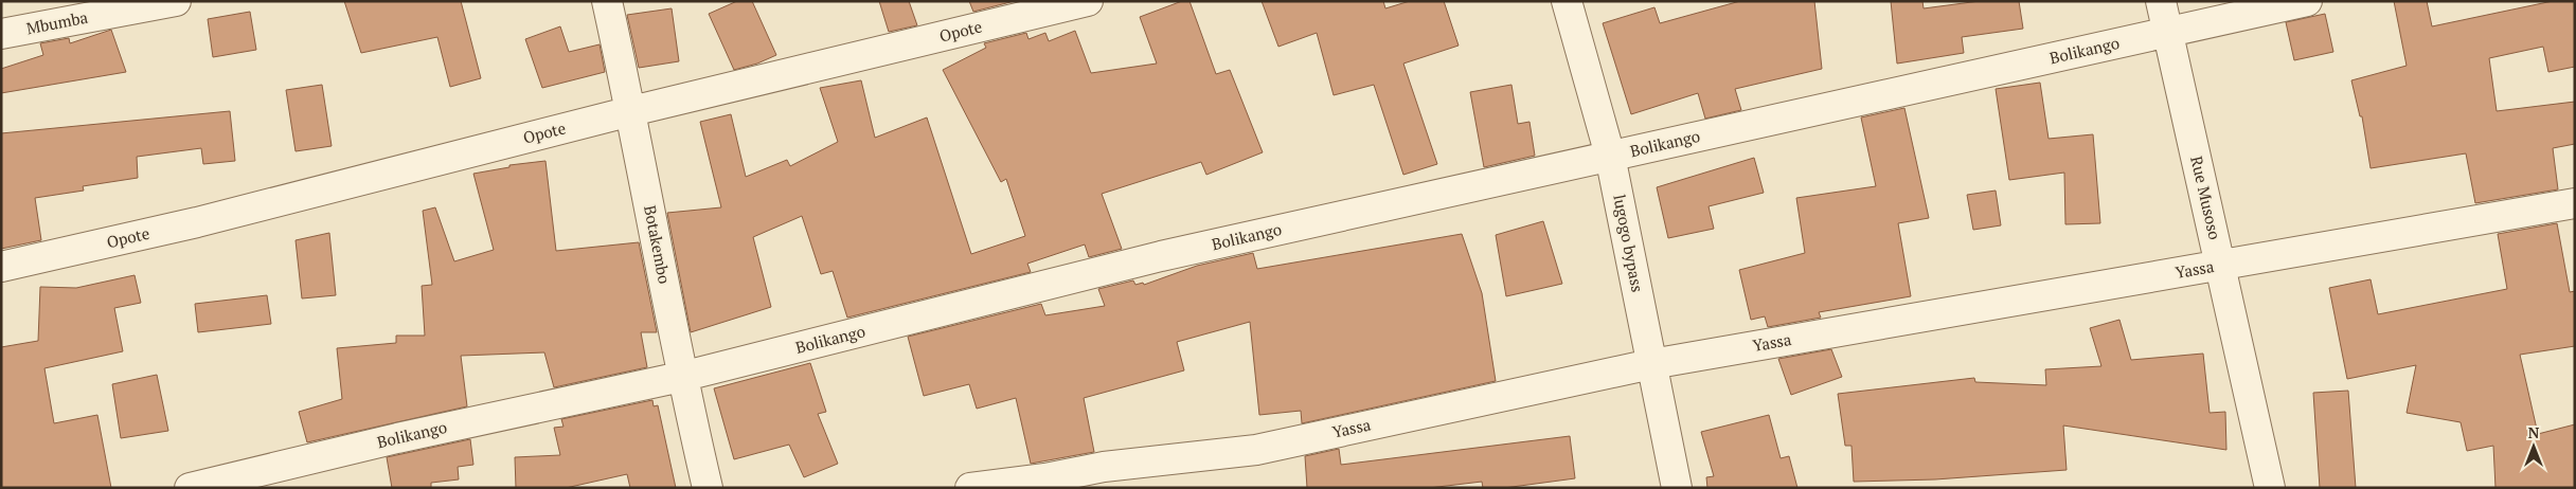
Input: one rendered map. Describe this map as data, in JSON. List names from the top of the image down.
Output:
{
  "streets": {
    "street": [
      "Mbumba",
      "Opote",
      "Bolikango",
      "Rue Musoso",
      "lugogo bypass",
      "Botakembo",
      "Yassa"
    ]
  },
  "crossings": [
    ["Opote", "Botakembo"],
    ["Bolikango", "Rue Musoso"],
    ["Bolikango", "lugogo bypass"],
    ["Bolikango", "Botakembo"],
    ["Rue Musoso", "Yassa"],
    ["lugogo bypass", "Yassa"]
  ],
  "north": "top"
}
